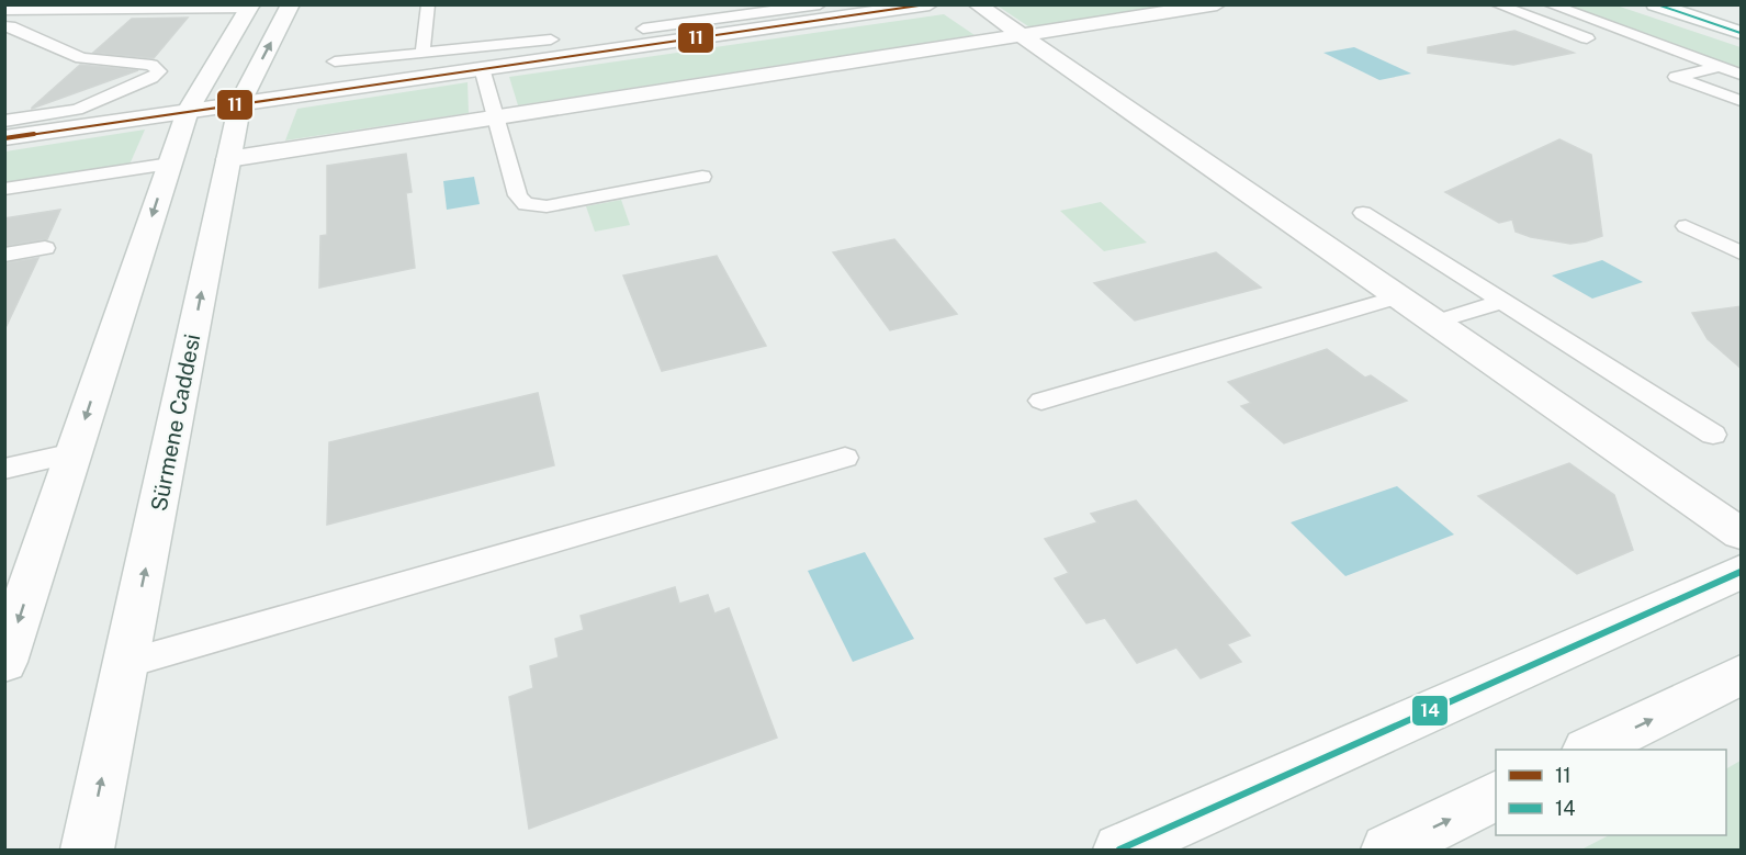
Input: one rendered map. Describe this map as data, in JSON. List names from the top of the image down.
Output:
{
  "streets": {
    "street": ["Sürmene Caddesi"]
  },
  "lines": ["transit line 11", "transit line 14"],
  "legend": ["11", "14"]
}
